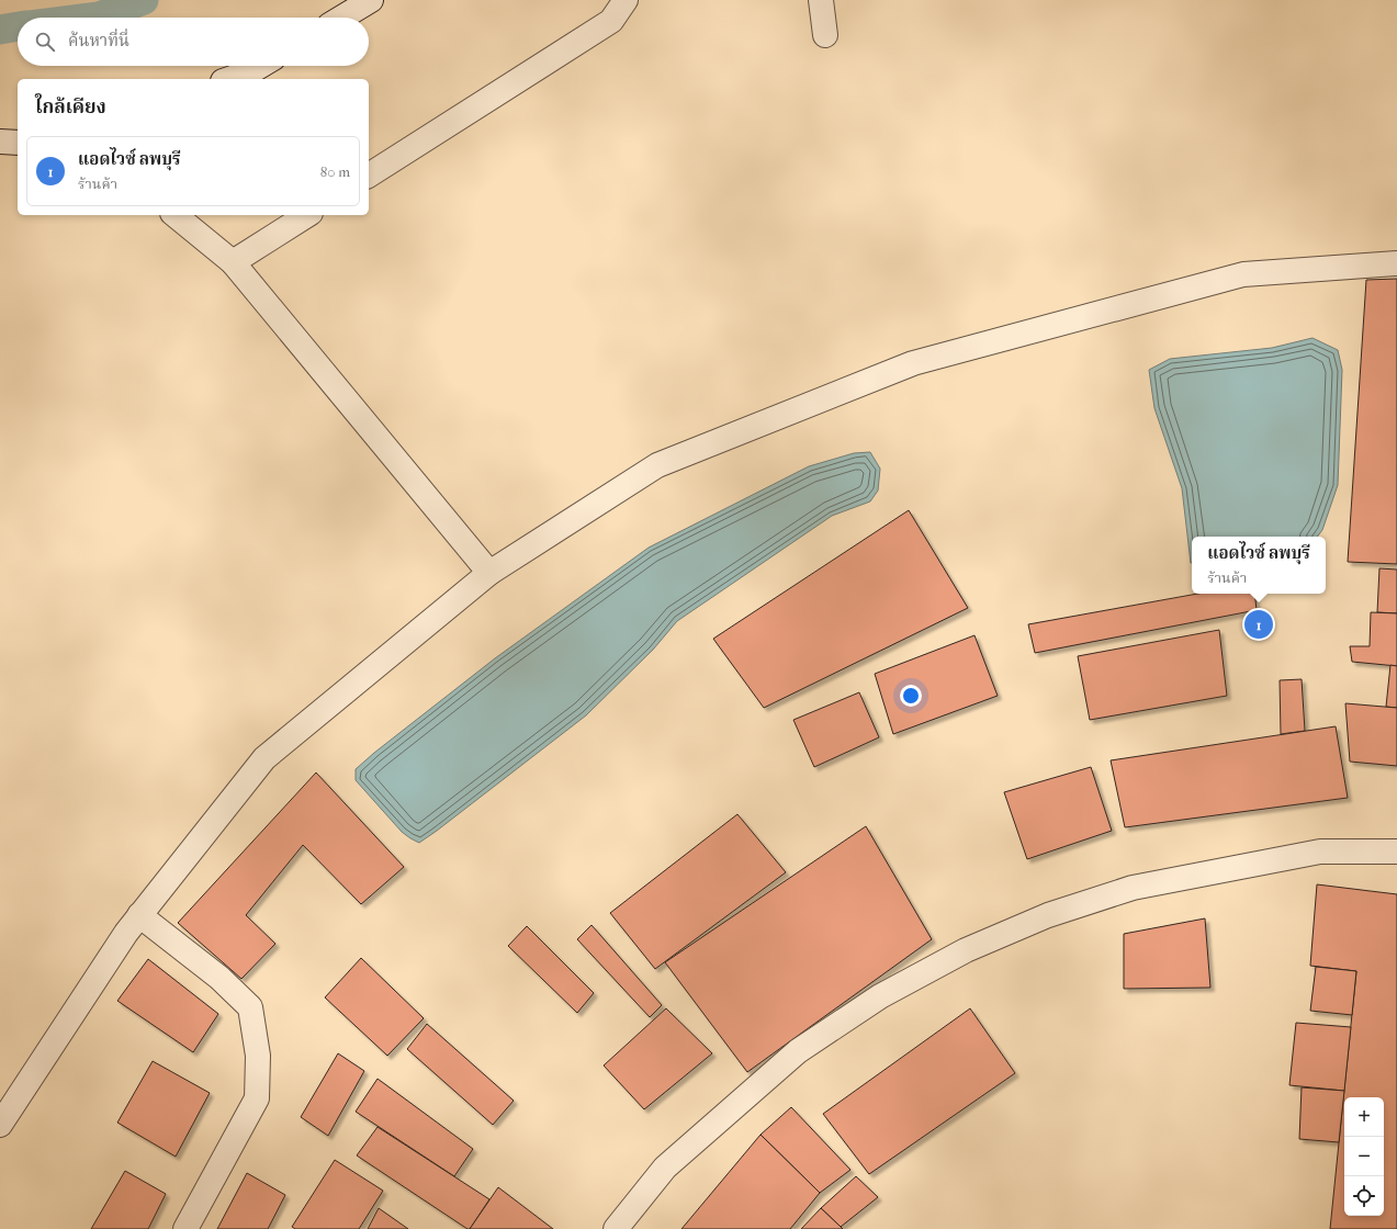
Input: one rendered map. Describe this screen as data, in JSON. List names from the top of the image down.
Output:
{
  "page": {
    "search": "ค้นหาที่นี่",
    "heading": "ใกล้เคียง",
    "list": [
      {
        "mark": "1",
        "name": "แอดไวซ์ ลพบุรี",
        "note": "ร้านค้า",
        "value": "80 m"
      }
    ],
    "popup": ["แอดไวซ์ ลพบุรี", "ร้านค้า"],
    "pins": "1",
    "map_buttons": ["+", "−"]
  }
}
